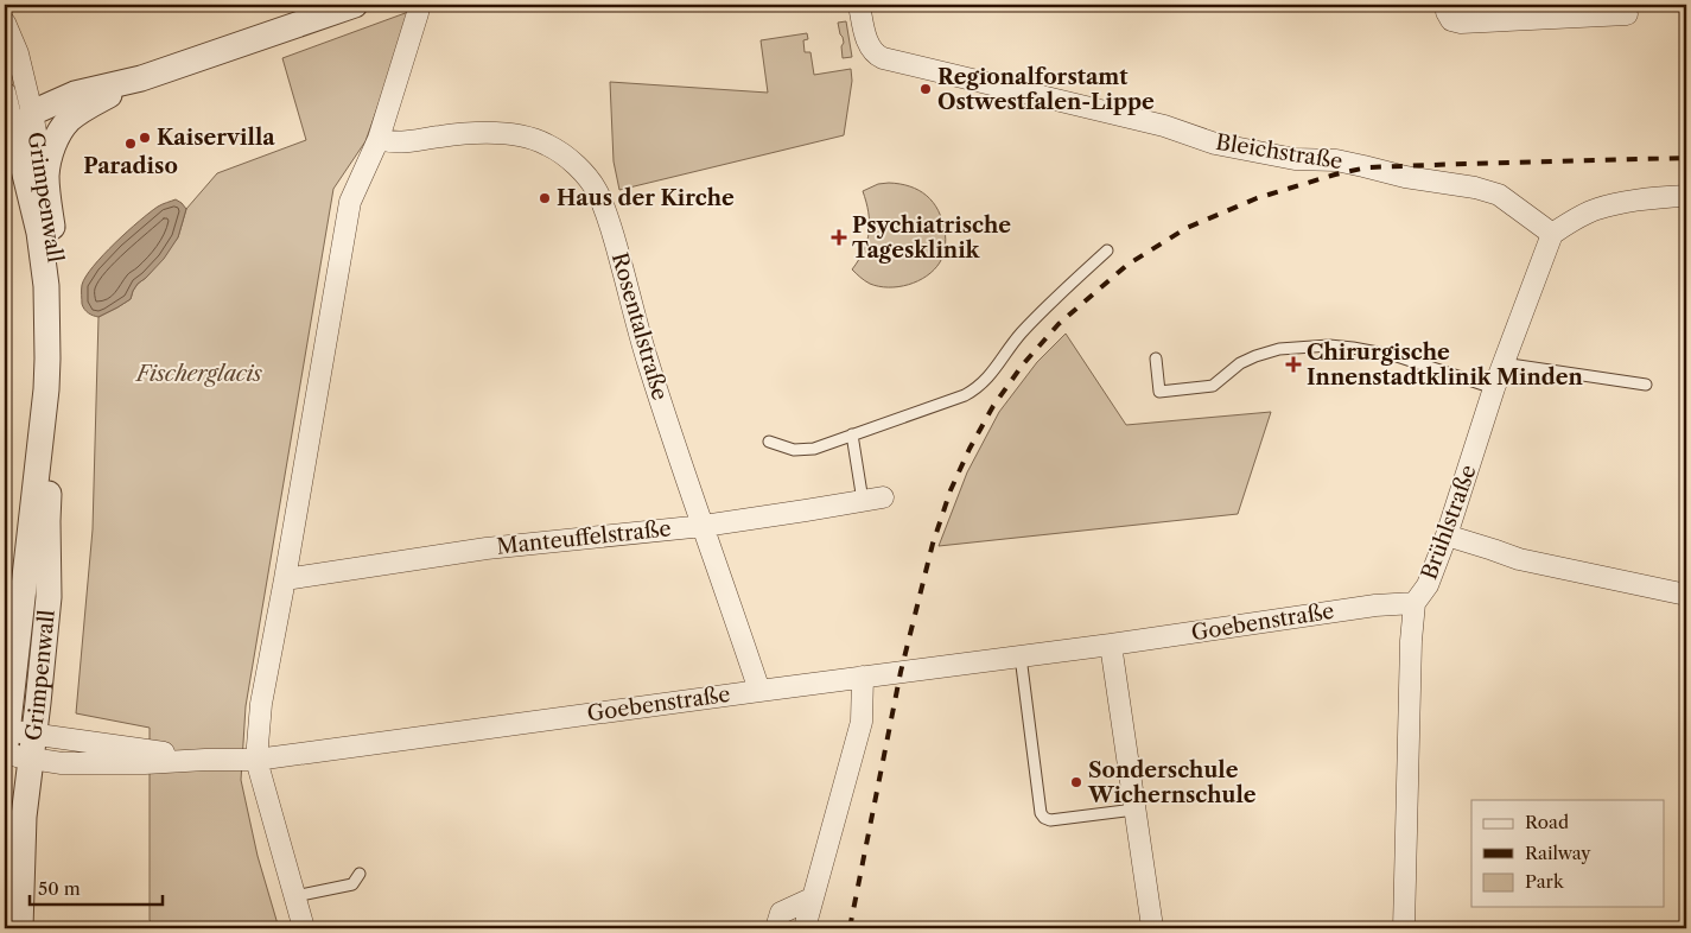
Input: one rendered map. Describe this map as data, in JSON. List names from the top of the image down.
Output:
{
  "streets": {
    "street": [
      "Bleichstraße",
      "Grimpenwall",
      "Rosentalstraße",
      "Brühlstraße",
      "Manteuffelstraße",
      "Goebenstraße"
    ]
  },
  "crossings": [
    ["Bleichstraße", "Brühlstraße"],
    ["Grimpenwall", "Goebenstraße"],
    ["Rosentalstraße", "Manteuffelstraße"],
    ["Rosentalstraße", "Goebenstraße"],
    ["Brühlstraße", "Goebenstraße"]
  ],
  "parks": ["Fischerglacis"],
  "places": {
    "other": [
      "Regionalforstamt Ostwestfalen-Lippe",
      "Kaiservilla",
      "Paradiso",
      "Haus der Kirche",
      "Sonderschule Wichernschule"
    ],
    "health": ["Psychiatrische Tagesklinik", "Chirurgische Innenstadtklinik Minden"]
  },
  "legend": ["Road", "Railway", "Park"],
  "scale_bar": "50 m"
}
